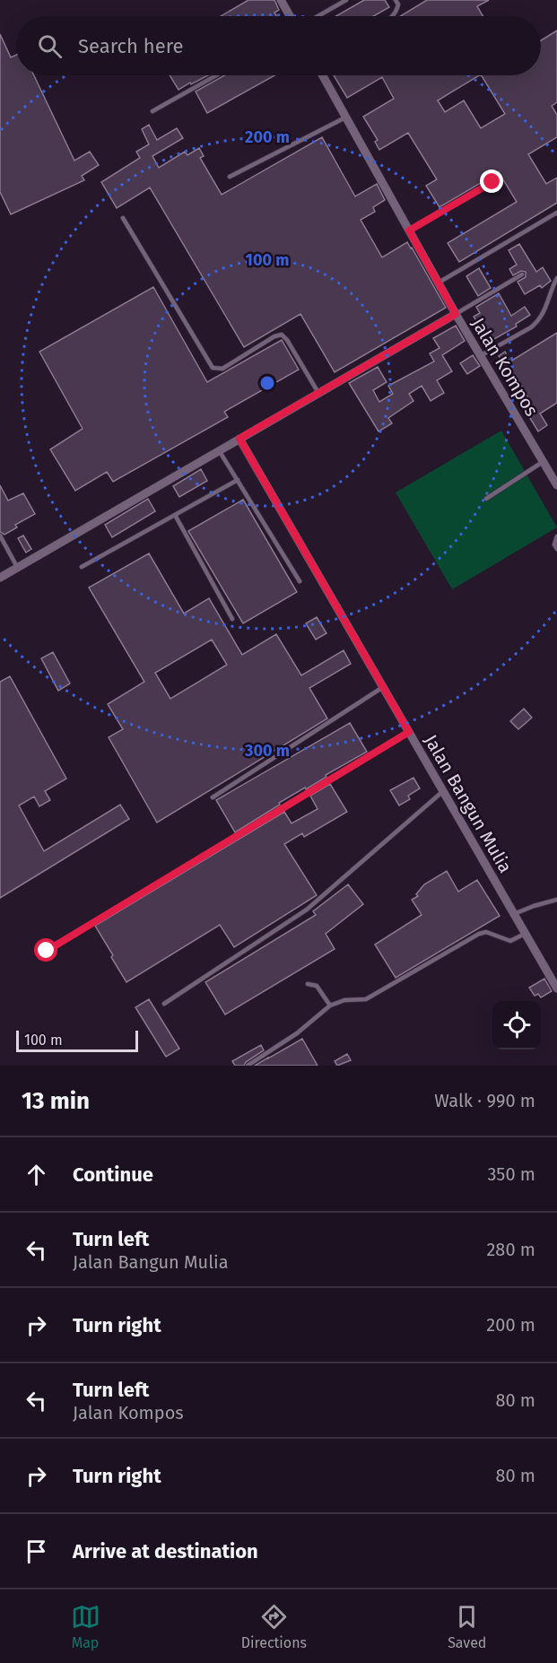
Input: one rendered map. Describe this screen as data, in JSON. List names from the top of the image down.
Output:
{
  "streets": {
    "street": ["Jalan Kompos", "Jalan Bangun Mulia"]
  },
  "scale_bar": "100 m",
  "page": {
    "search": "Search here",
    "scale": "100 m",
    "heading": ["13 min", "Walk · 990 m"],
    "list": [
      ["Continue", "350 m"],
      ["Turn left", "Jalan Bangun Mulia", "280 m"],
      ["Turn right", "200 m"],
      ["Turn left", "Jalan Kompos", "80 m"],
      ["Turn right", "80 m"],
      "Arrive at destination"
    ],
    "nav": ["Map", "Directions", "Saved"]
  },
  "rings": ["200 m", "100 m", "300 m"]
}
